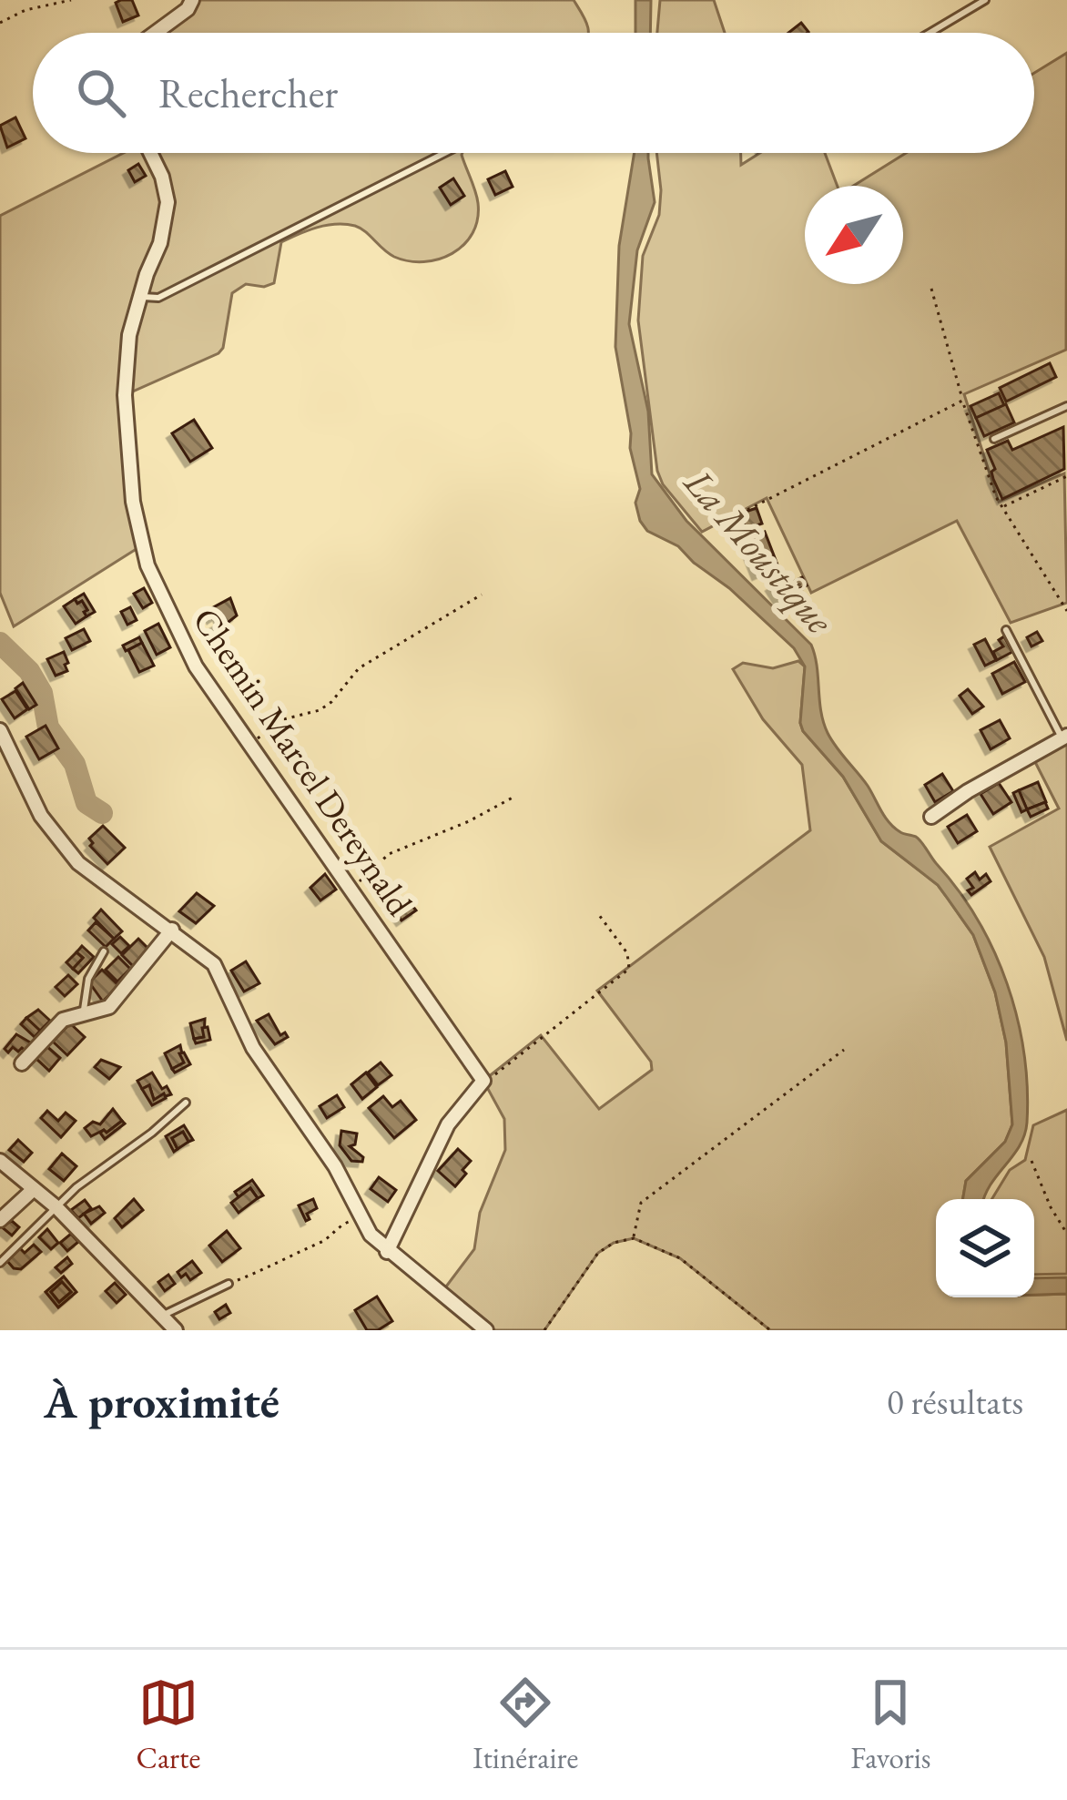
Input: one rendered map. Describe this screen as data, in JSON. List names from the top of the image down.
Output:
{
  "streets": {
    "street": ["Chemin Marcel Dereynald"]
  },
  "water": ["La Moustique"],
  "north": "bottom left",
  "page": {
    "search": "Rechercher",
    "heading": ["À proximité", "0 résultats"],
    "nav": ["Carte", "Itinéraire", "Favoris"]
  }
}
